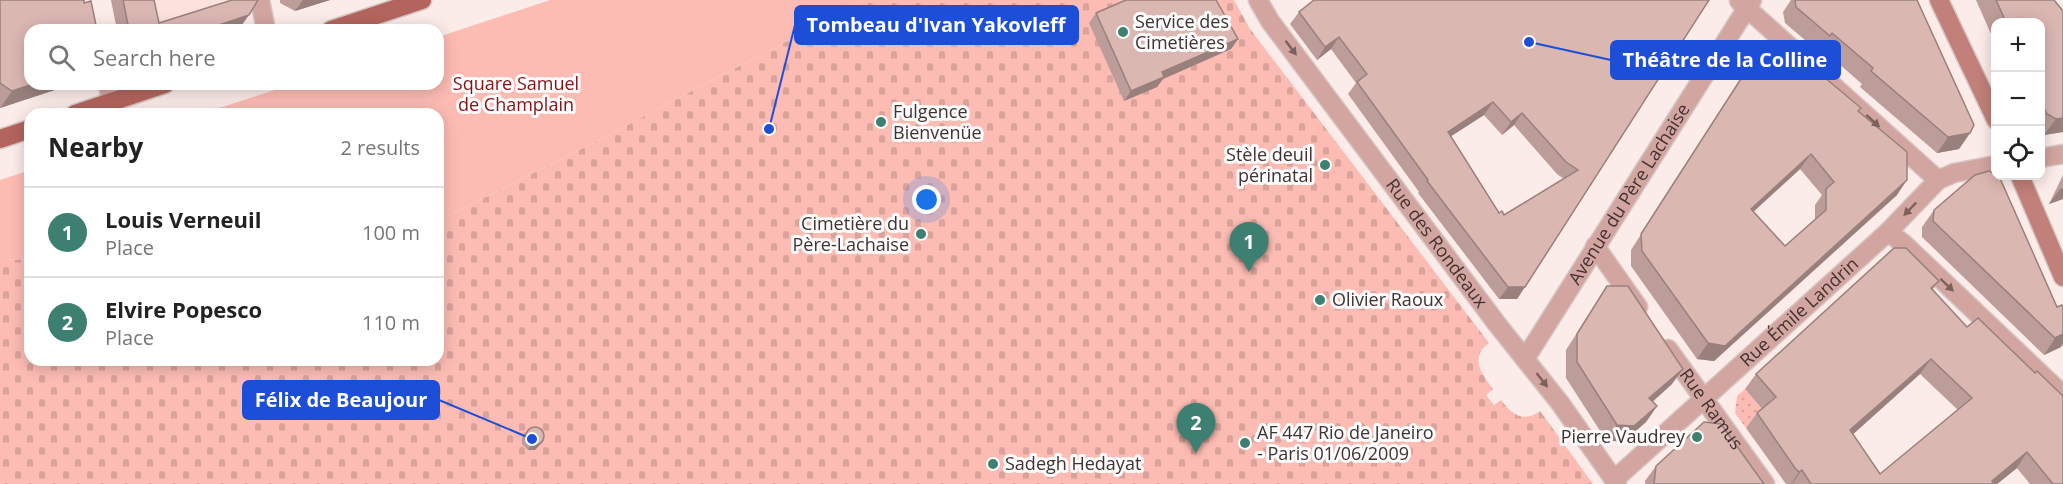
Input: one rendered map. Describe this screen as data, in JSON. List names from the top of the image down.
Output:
{
  "streets": {
    "street": [
      "Avenue du Père Lachaise",
      "Rue des Rondeaux",
      "Rue Émile Landrin",
      "Rue Ramus"
    ]
  },
  "crossings": [
    ["Avenue du Père Lachaise", "Rue des Rondeaux"],
    ["Avenue du Père Lachaise", "Rue Ramus"],
    ["Rue des Rondeaux", "Rue Émile Landrin"],
    ["Rue Émile Landrin", "Rue Ramus"]
  ],
  "one_way": ["Rue des Rondeaux"],
  "parks": ["Square Samuel de Champlain"],
  "places": [
    "Service des Cimetières",
    "Théâtre de la Colline",
    "Fulgence Bienvenüe",
    "Tombeau d'Ivan Yakovleff",
    "Stèle deuil périnatal",
    "Cimetière du Père-Lachaise",
    "Olivier Raoux",
    "Pierre Vaudrey",
    "Félix de Beaujour",
    "AF 447 Rio de Janeiro - Paris 01/06/2009",
    "Sadegh Hedayat"
  ],
  "page": {
    "map_buttons": ["+", "−"],
    "search": "Search here",
    "heading": ["Nearby", "2 results"],
    "list": [
      {
        "mark": "1",
        "name": "Louis Verneuil",
        "note": "Place",
        "value": "100 m"
      },
      {
        "mark": "2",
        "name": "Elvire Popesco",
        "note": "Place",
        "value": "110 m"
      }
    ],
    "pins": ["1", "2"]
  }
}
